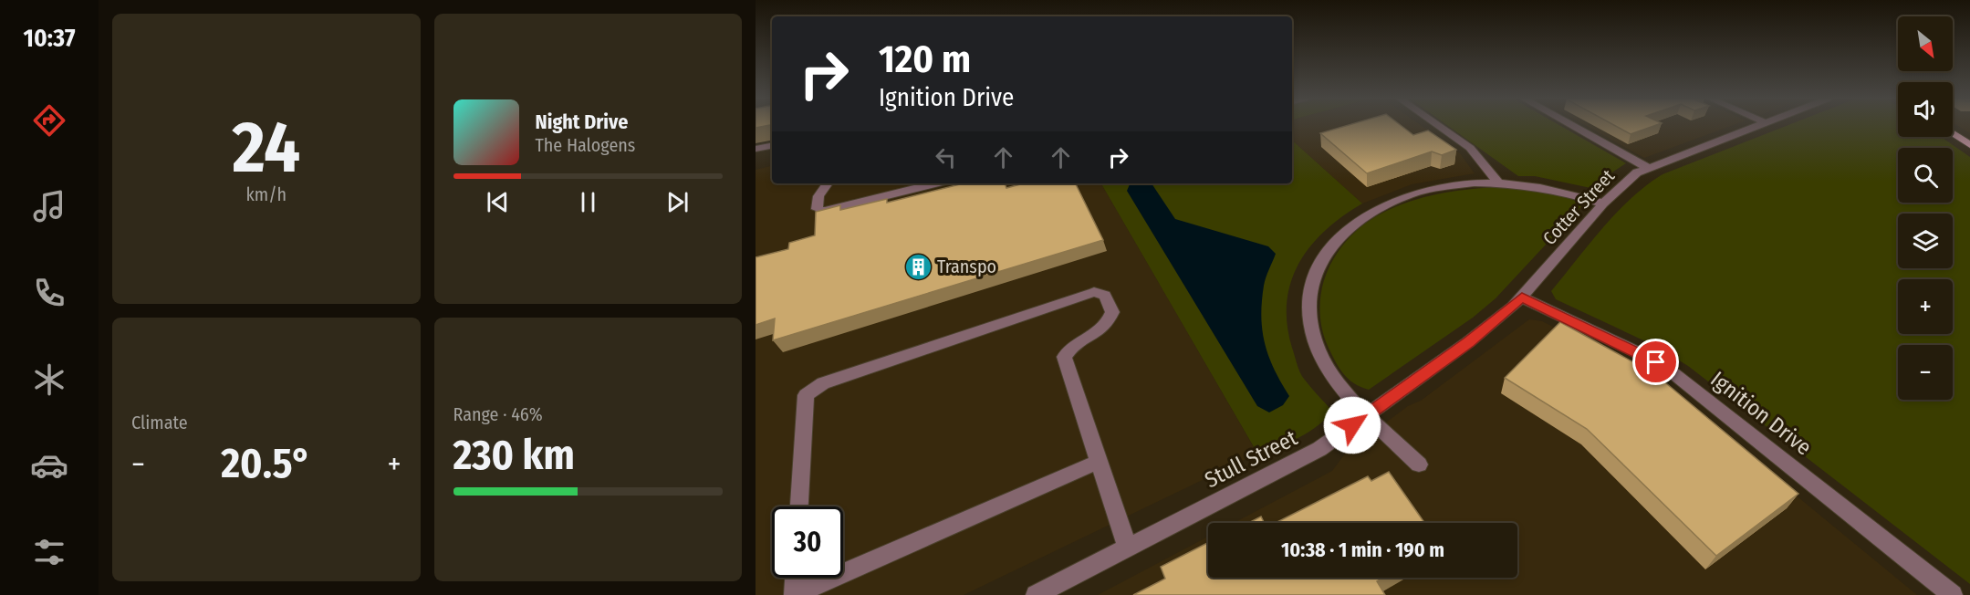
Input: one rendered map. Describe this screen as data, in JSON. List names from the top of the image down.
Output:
{
  "streets": {
    "street": ["Cotter Street", "Ignition Drive", "Stull Street"]
  },
  "crossings": [
    ["Cotter Street", "Ignition Drive"],
    ["Cotter Street", "Stull Street"],
    ["Ignition Drive", "Stull Street"]
  ],
  "places": {
    "building": ["Transpo"]
  },
  "north": "bottom right",
  "page": {
    "tabs": "10:37",
    "tile": [
      ["24", "km/h"],
      "Climate",
      ["Range · 46%", "230 km"]
    ],
    "map_buttons": ["+", "−"],
    "turn": ["120 m", "Ignition Drive"],
    "song": ["Night Drive", "The Halogens"],
    "heat": ["−", "20.5°", "+"],
    "limit": "30",
    "trip": "10:38 · 1 min · 190 m"
  }
}
